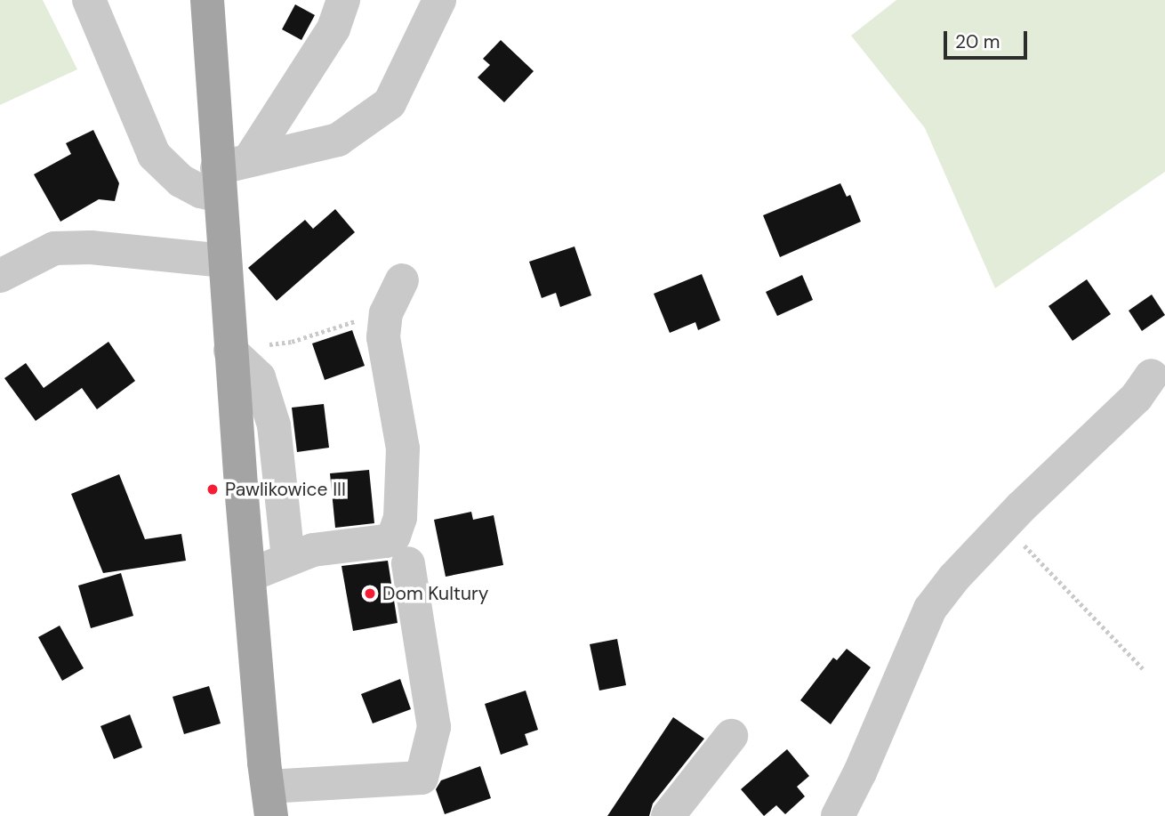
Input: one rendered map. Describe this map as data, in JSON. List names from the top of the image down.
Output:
{
  "places": ["Pawlikowice III", "Dom Kultury"],
  "scale_bar": "20 m"
}
